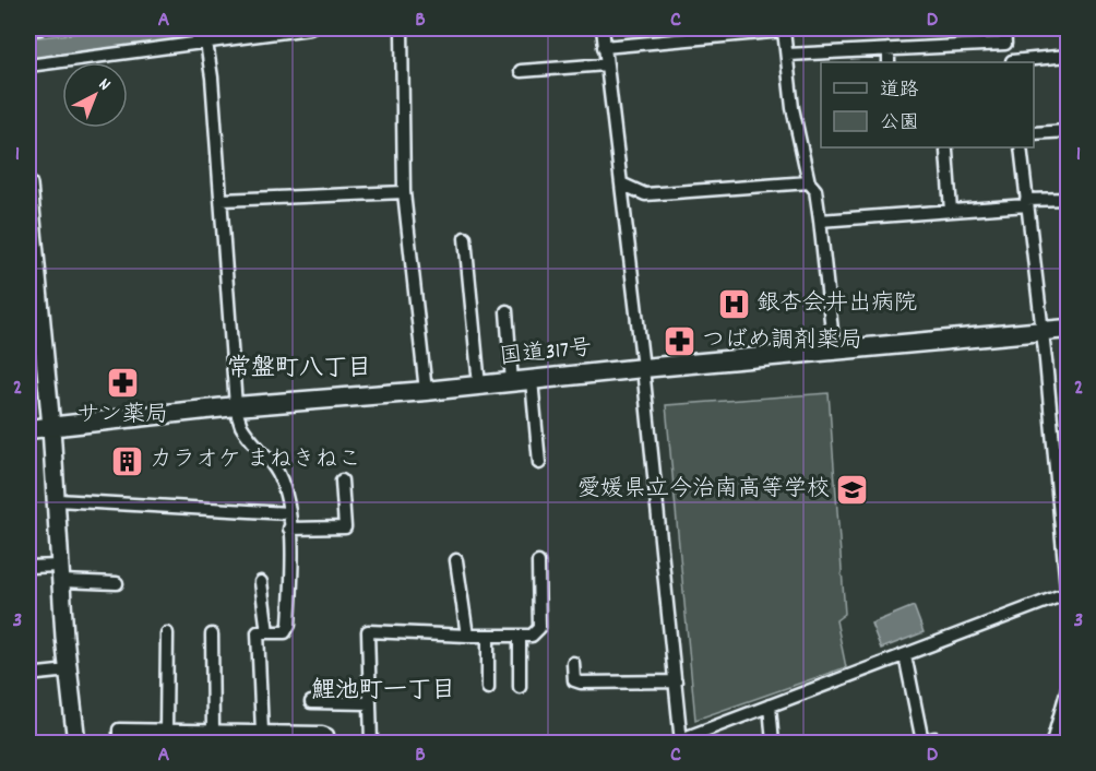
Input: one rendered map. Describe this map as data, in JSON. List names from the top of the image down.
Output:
{
  "streets": {
    "highway": ["国道317号"]
  },
  "districts": ["常盤町八丁目", "鯉池町一丁目"],
  "places": {
    "hospital": ["銀杏会井出病院"],
    "pharmacy": ["つばめ調剤薬局", "サン薬局"],
    "building": ["カラオケ まねきねこ"],
    "school or university": ["愛媛県立今治南高等学校"]
  },
  "legend": ["道路", "公園"],
  "north": "top right",
  "grid": {
    "columns": [
      "A",
      "B",
      "C",
      "D"
    ],
    "rows": ["1", "2", "3"]
  }
}
